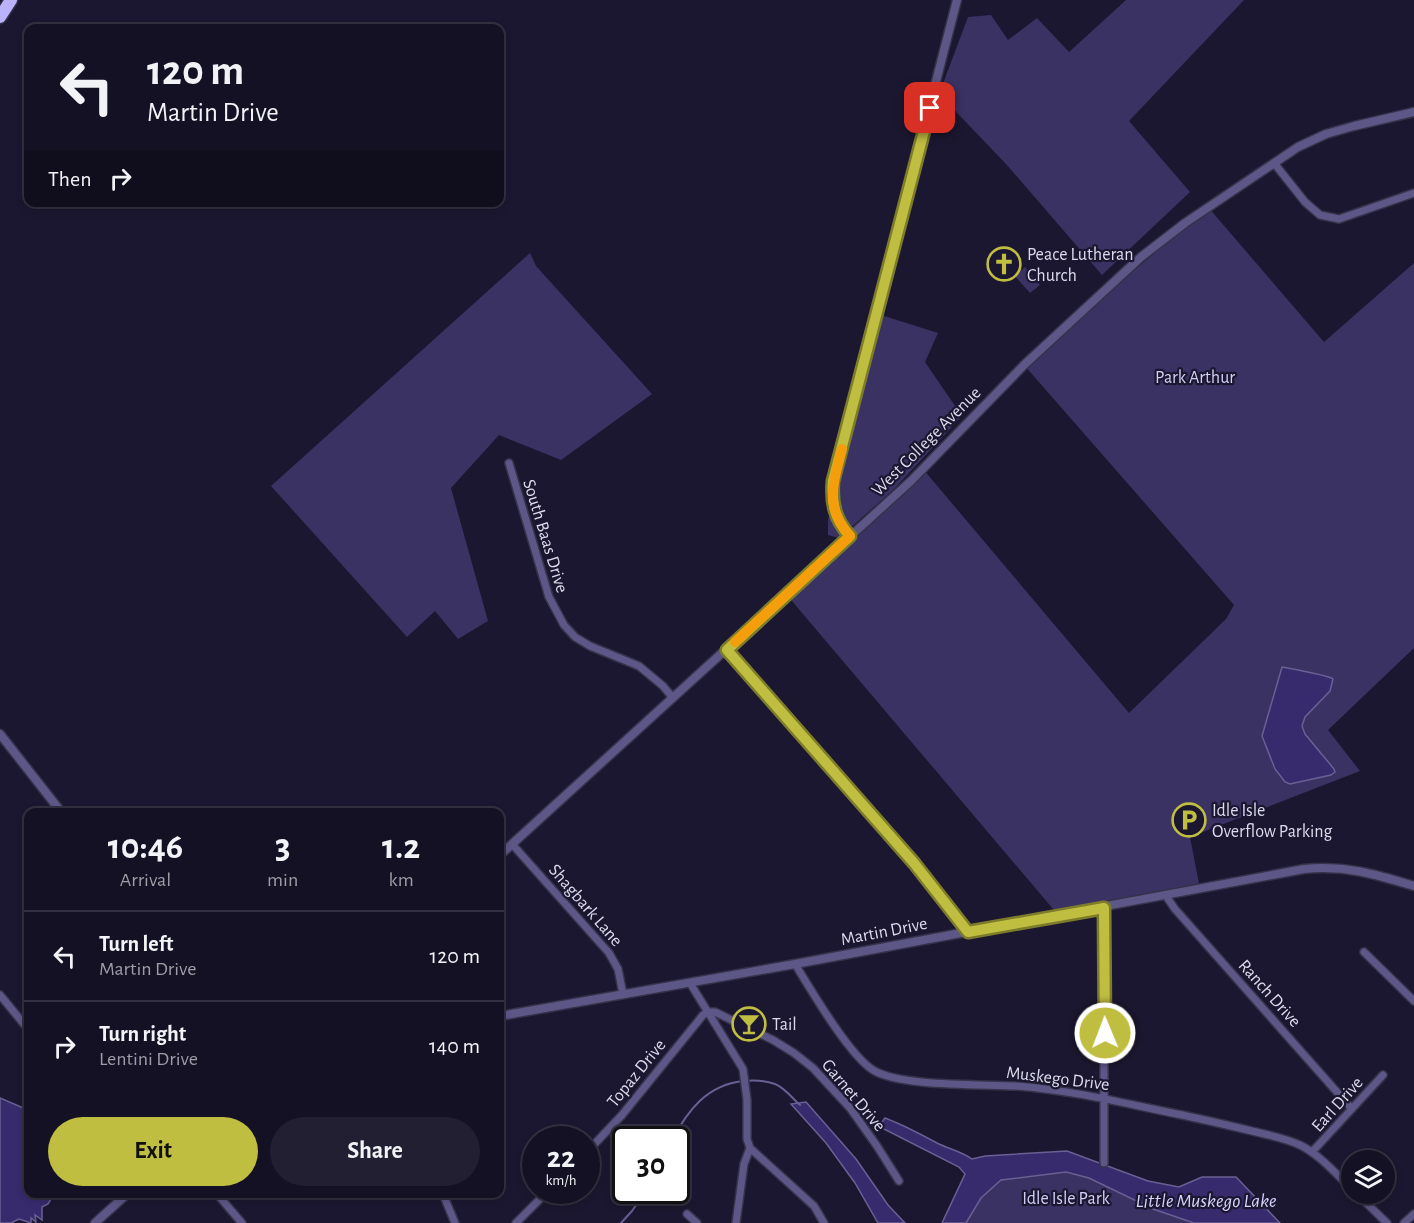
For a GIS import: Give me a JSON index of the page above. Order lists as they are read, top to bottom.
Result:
{
  "streets": {
    "street": [
      "West College Avenue",
      "South Baas Drive",
      "Shagbark Lane",
      "Martin Drive",
      "Ranch Drive",
      "Topaz Drive",
      "Muskego Drive",
      "Garnet Drive",
      "Earl Drive"
    ]
  },
  "crossings": [
    ["West College Avenue", "South Baas Drive"],
    ["West College Avenue", "Shagbark Lane"],
    ["Shagbark Lane", "Martin Drive"],
    ["Martin Drive", "Ranch Drive"],
    ["Martin Drive", "Muskego Drive"],
    ["Ranch Drive", "Earl Drive"],
    ["Topaz Drive", "Garnet Drive"],
    ["Muskego Drive", "Earl Drive"]
  ],
  "water": ["Little Muskego Lake"],
  "parks": ["Park Arthur", "Idle Isle Park"],
  "places": {
    "church": ["Peace Lutheran Church"],
    "parking": ["Idle Isle Overflow Parking"],
    "bar": ["Tail"]
  },
  "page": {
    "turn": ["120 m", "Martin Drive"],
    "then": "Then",
    "eta": [
      "10:46",
      "Arrival",
      "3",
      "min",
      "1.2",
      "km"
    ],
    "list": [
      {
        "name": "Turn left",
        "note": "Martin Drive",
        "value": "120 m"
      },
      {
        "name": "Turn right",
        "note": "Lentini Drive",
        "value": "140 m"
      }
    ],
    "buttons": ["Exit", "Share"],
    "speed": "22 km/h",
    "limit": "30"
  }
}
